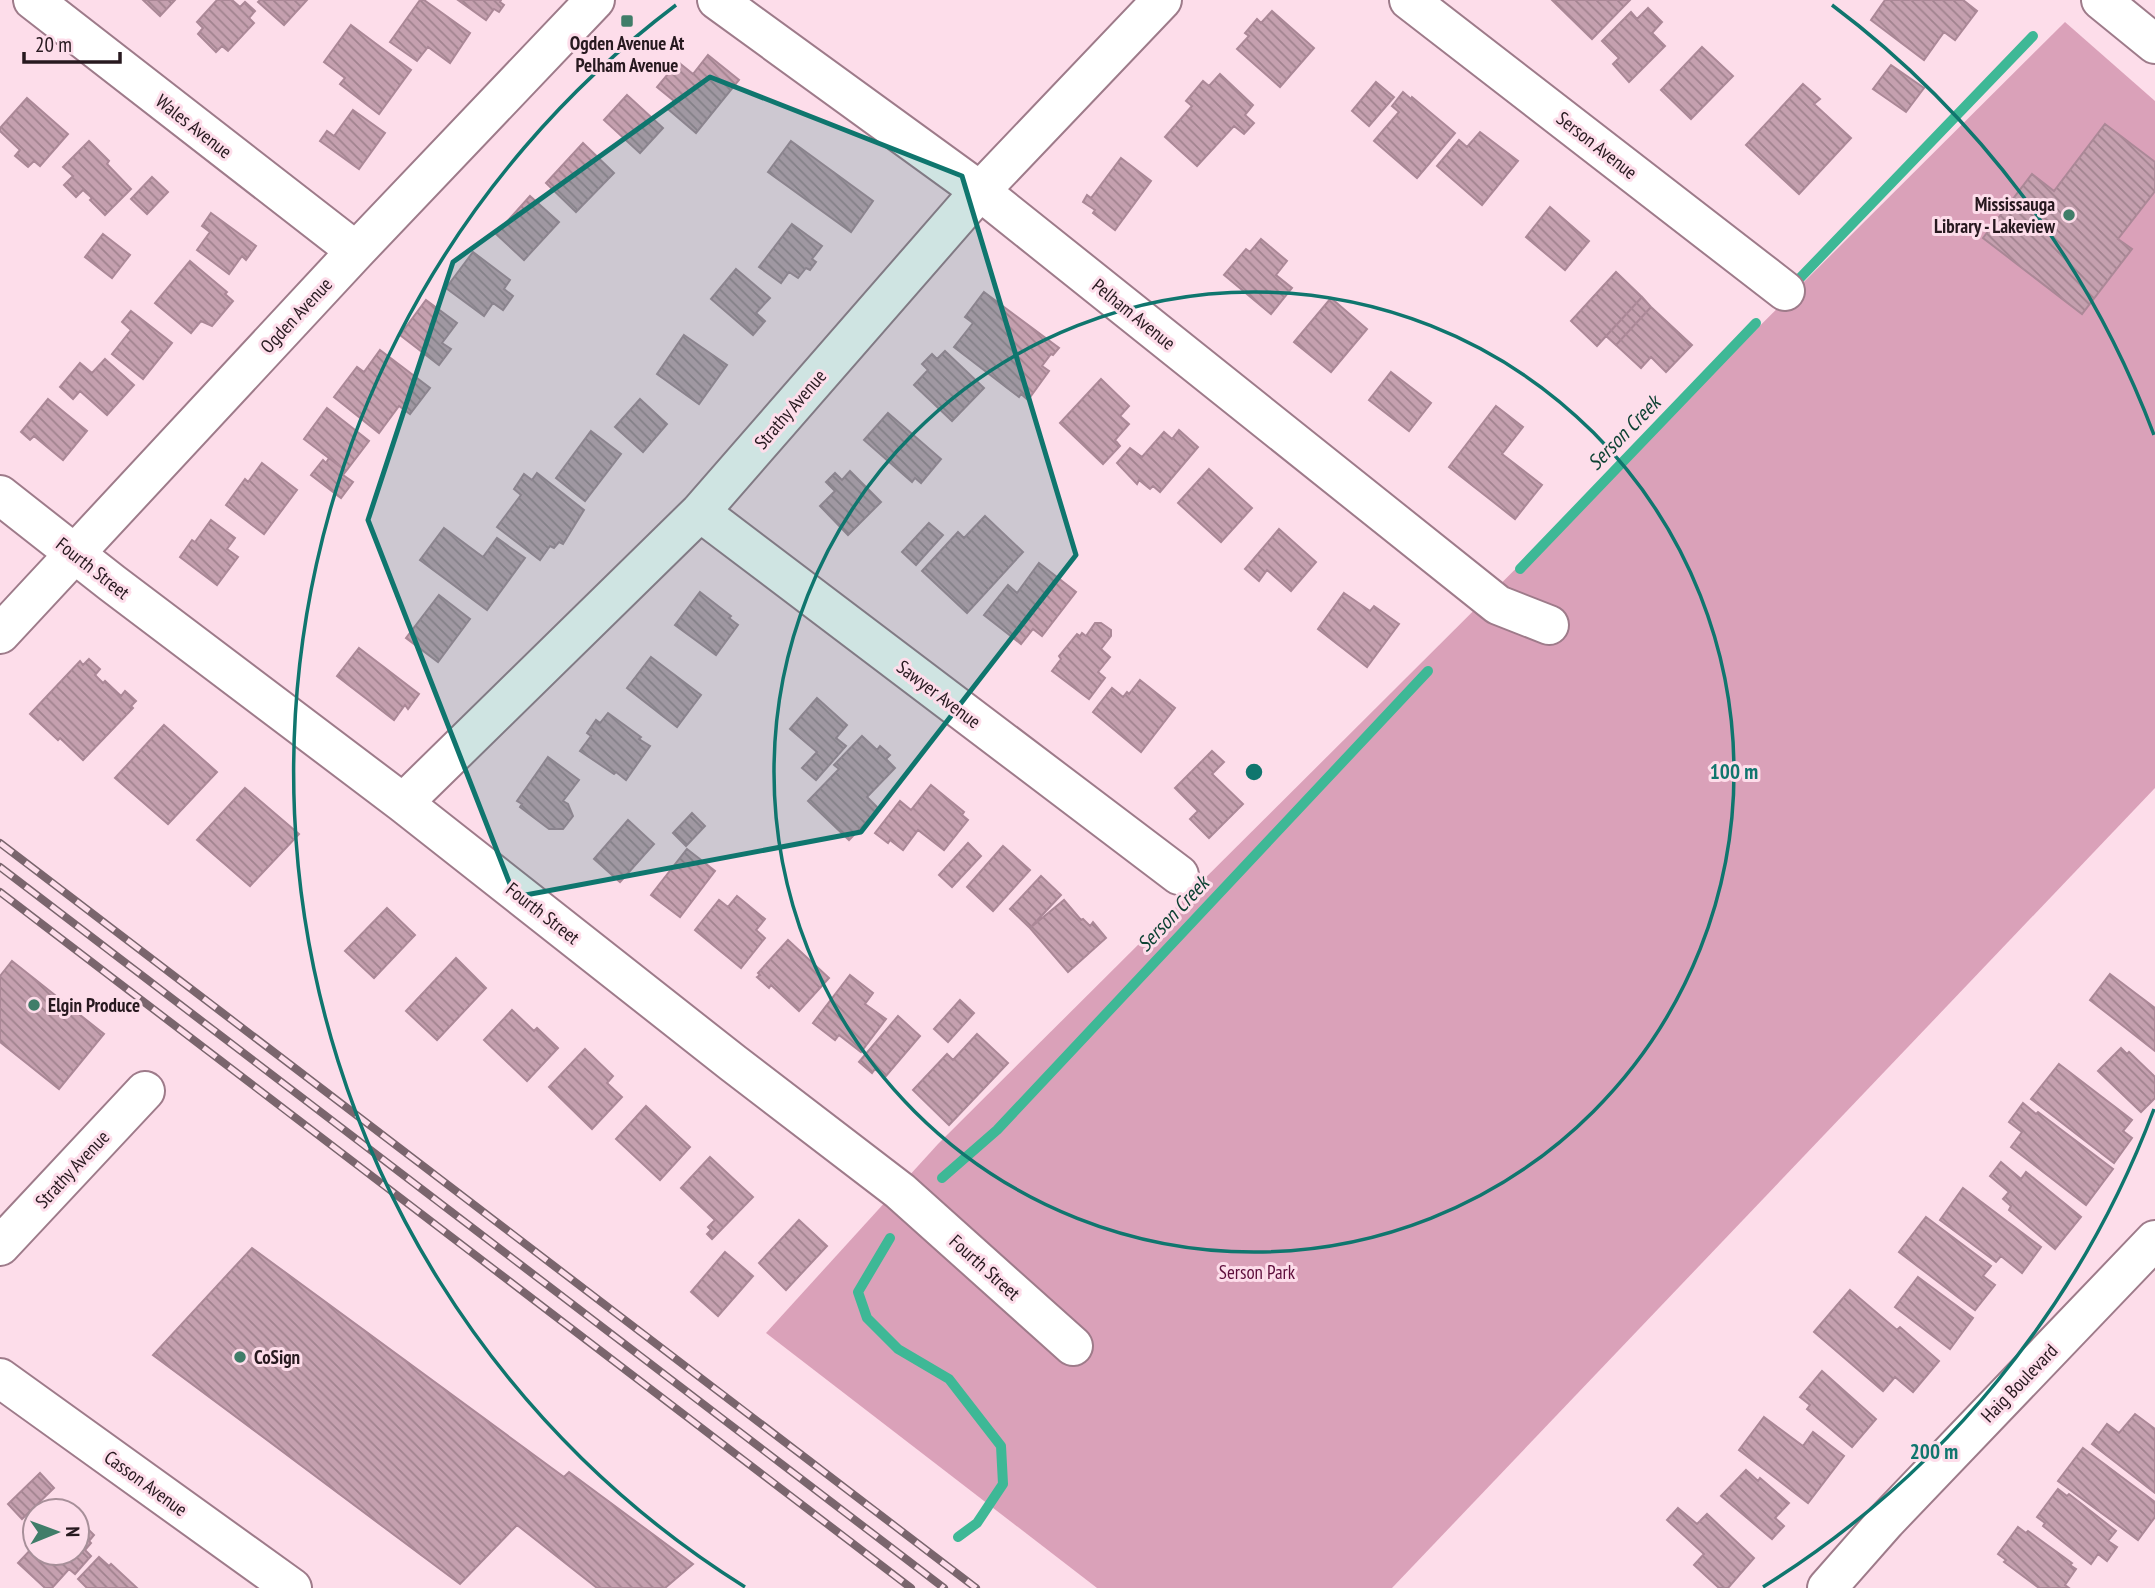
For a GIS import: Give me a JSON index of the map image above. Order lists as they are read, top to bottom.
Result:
{
  "streets": {
    "street": [
      "Wales Avenue",
      "Serson Avenue",
      "Pelham Avenue",
      "Ogden Avenue",
      "Strathy Avenue",
      "Fourth Street",
      "Sawyer Avenue",
      "Haig Boulevard",
      "Casson Avenue"
    ]
  },
  "crossings": [
    ["Wales Avenue", "Ogden Avenue"],
    ["Pelham Avenue", "Strathy Avenue"],
    ["Ogden Avenue", "Fourth Street"],
    ["Strathy Avenue", "Fourth Street"],
    ["Strathy Avenue", "Sawyer Avenue"]
  ],
  "water": ["Serson Creek"],
  "parks": ["Serson Park"],
  "places": {
    "transit": ["Ogden Avenue At Pelham Avenue"],
    "other": ["Mississauga Library - Lakeview", "Elgin Produce", "CoSign"]
  },
  "scale_bar": "20 m",
  "north": "right",
  "rings": ["100 m", "200 m"]
}
